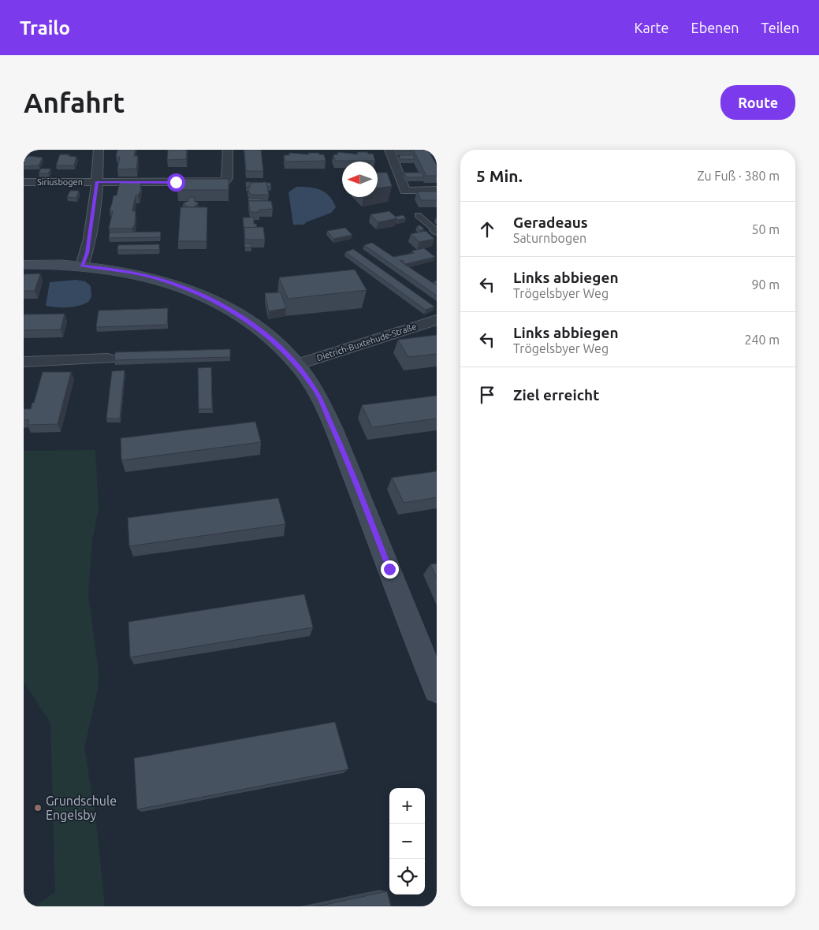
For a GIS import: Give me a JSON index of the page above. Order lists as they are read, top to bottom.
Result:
{
  "streets": {
    "street": ["Siriusbogen", "Dietrich-Buxtehude-Straße"]
  },
  "places": ["Grundschule Engelsby"],
  "north": "left",
  "page": {
    "header": "Trailo",
    "nav": ["Karte", "Ebenen", "Teilen"],
    "buttons": "Route",
    "title": "Anfahrt",
    "heading": ["5 Min.", "Zu Fuß · 380 m"],
    "list": [
      ["Geradeaus", "Saturnbogen", "50 m"],
      ["Links abbiegen", "Trögelsbyer Weg", "90 m"],
      ["Links abbiegen", "Trögelsbyer Weg", "240 m"],
      "Ziel erreicht"
    ],
    "map_buttons": ["+", "−"]
  }
}
